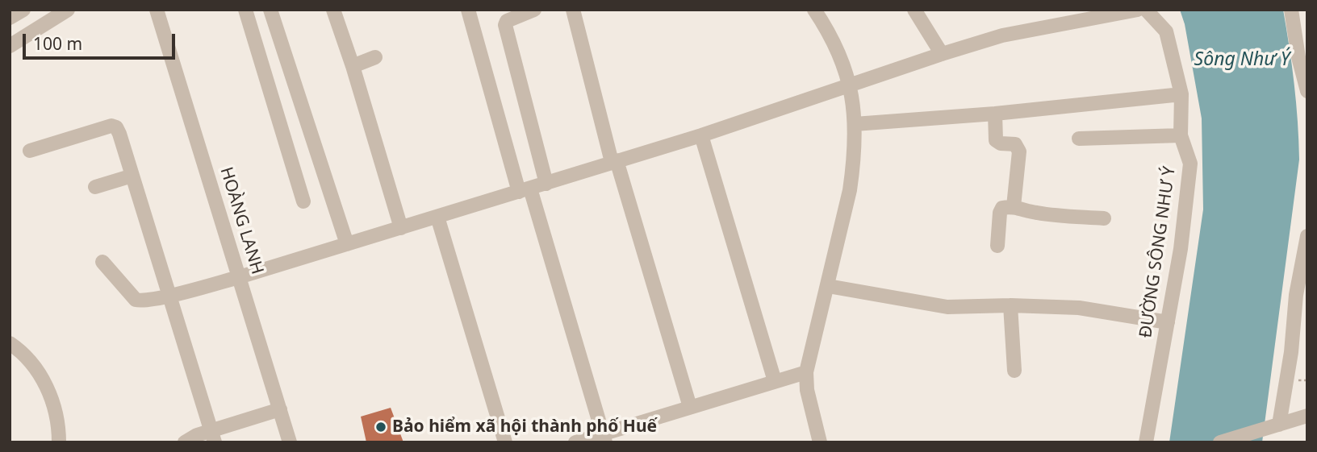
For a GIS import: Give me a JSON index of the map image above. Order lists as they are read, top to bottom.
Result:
{
  "streets": {
    "street": ["HOÀNG LANH", "ĐƯỜNG SÔNG NHƯ Ý"]
  },
  "water": ["Sông Như Ý"],
  "places": ["Bảo hiểm xã hội thành phố Huế"],
  "scale_bar": "100 m"
}
